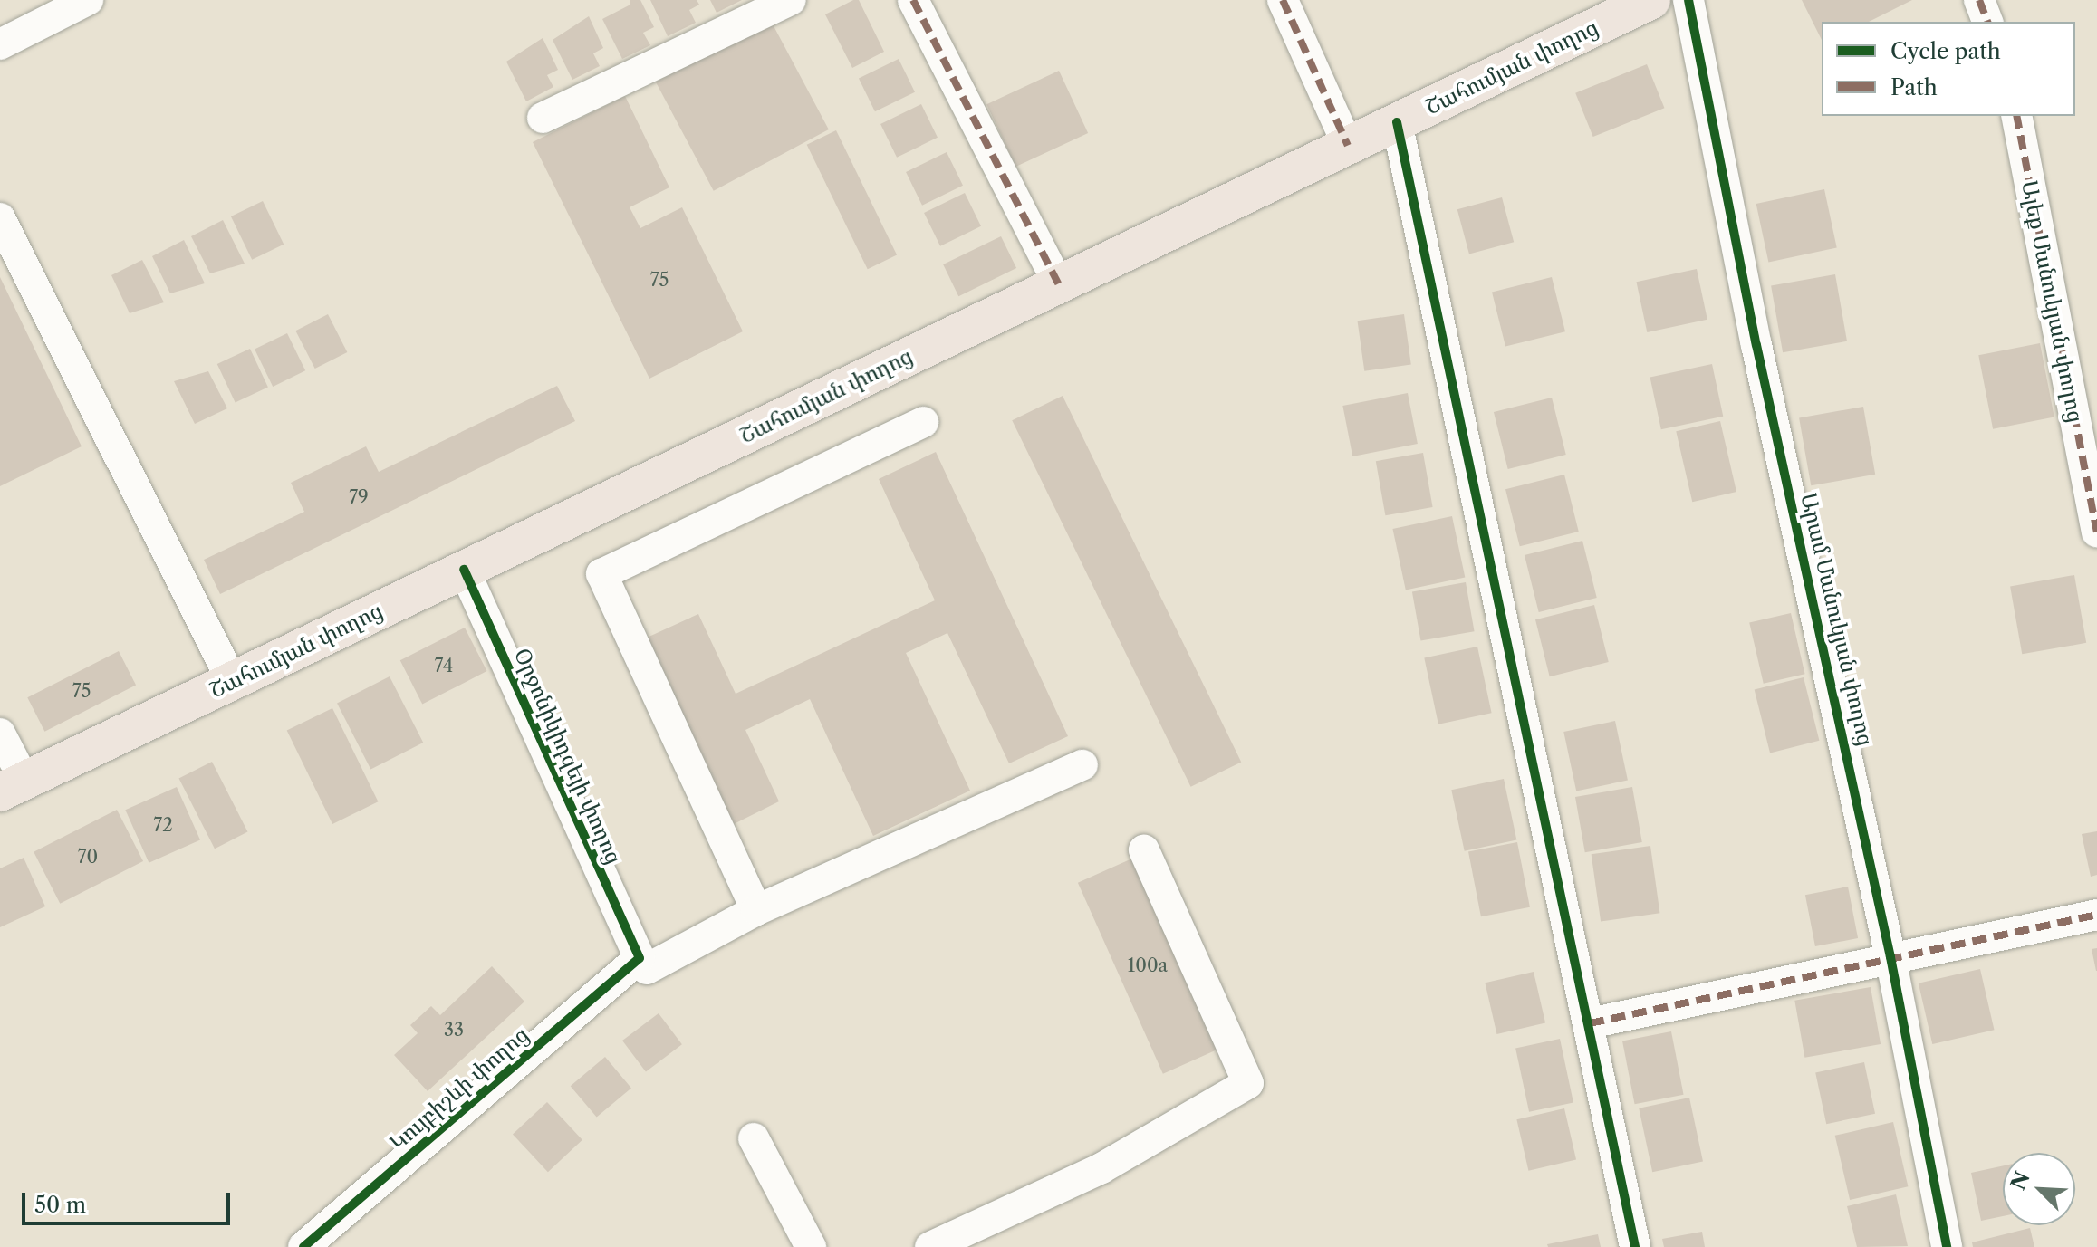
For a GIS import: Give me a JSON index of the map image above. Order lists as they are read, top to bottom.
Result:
{
  "streets": {
    "main road": ["Շահումյան փողոց"],
    "street": [
      "Ալեք Մանուկյան փողոց",
      "Արամ Մանուկյան փողոց",
      "Օրջոնիկիդզեյի փողոց",
      "Կույբիշևի փողոց"
    ]
  },
  "crossings": [
    ["Շահումյան փողոց", "Օրջոնիկիդզեյի փողոց"],
    ["Օրջոնիկիդզեյի փողոց", "Կույբիշևի փողոց"]
  ],
  "house_numbers": [
    "75",
    "79",
    "74",
    "75",
    "72",
    "70",
    "100a",
    "33"
  ],
  "legend": ["Cycle path", "Path"],
  "scale_bar": "50 m",
  "north": "top left"
}
